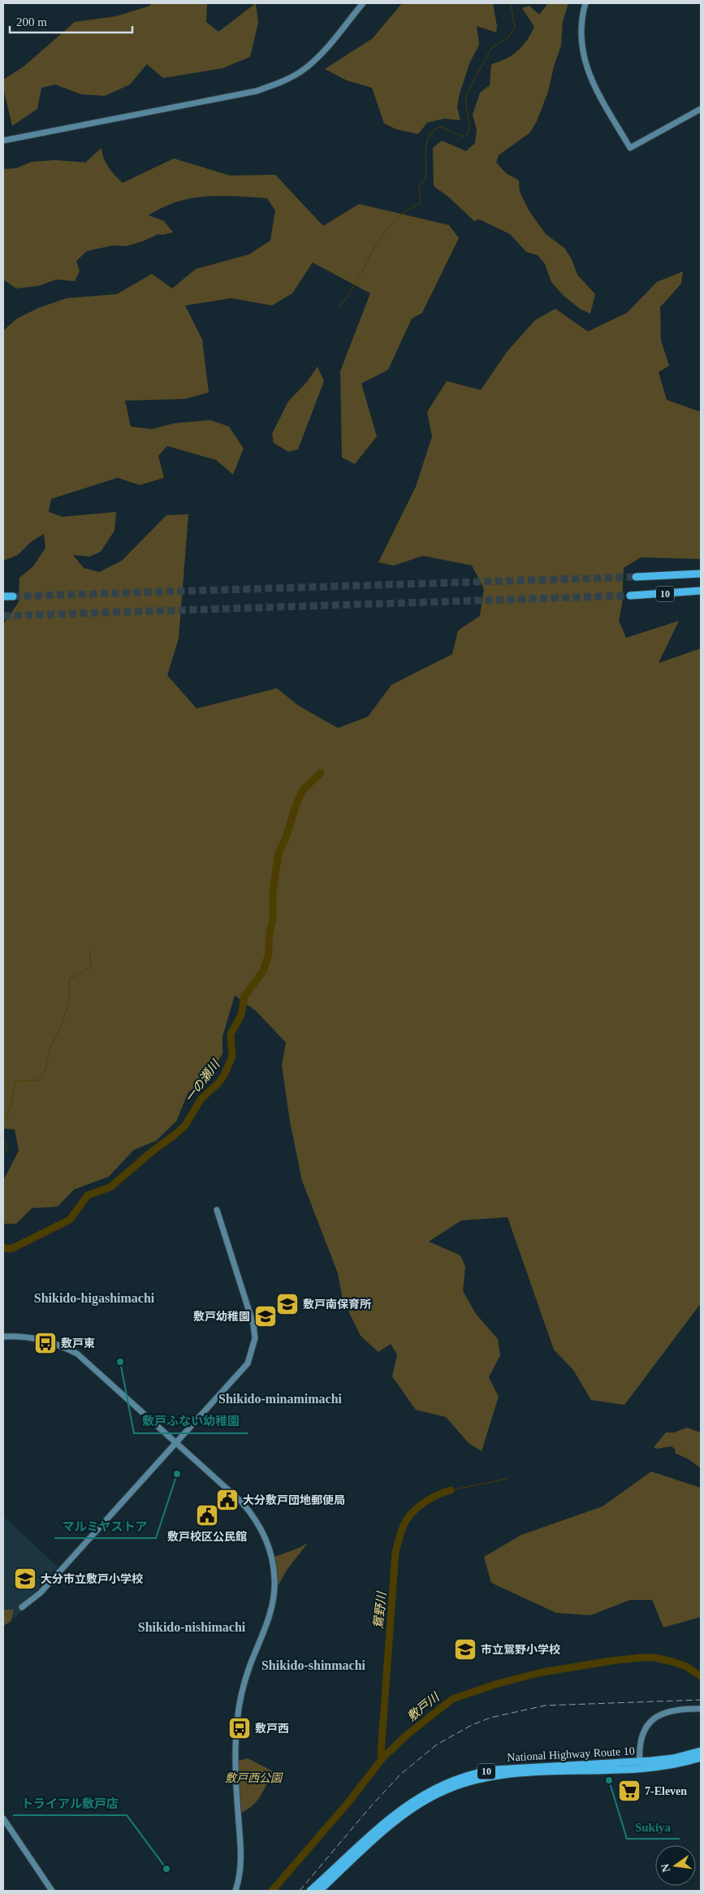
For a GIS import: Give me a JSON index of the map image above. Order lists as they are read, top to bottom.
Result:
{
  "streets": {
    "highway": ["10", "National Highway Route 10"]
  },
  "districts": [
    "Shikido-higashimachi",
    "Shikido-minamimachi",
    "Shikido-nishimachi",
    "Shikido-shinmachi"
  ],
  "water": ["一の瀬川", "鴛野川", "敷戸川"],
  "parks": ["敷戸西公園"],
  "places": {
    "school or university": [
      "敷戸南保育所",
      "敷戸幼稚園",
      "大分市立敷戸小学校",
      "市立鴛野小学校"
    ],
    "bus stop": ["敷戸東", "敷戸西"],
    "other": [
      "敷戸ふない幼稚園",
      "マルミヤストア",
      "Sukiya",
      "トライアル敷戸店"
    ],
    "public building": ["大分敷戸団地郵便局", "敷戸校区公民館"],
    "supermarket": ["7-Eleven"]
  },
  "scale_bar": "200 m",
  "north": "left"
}
